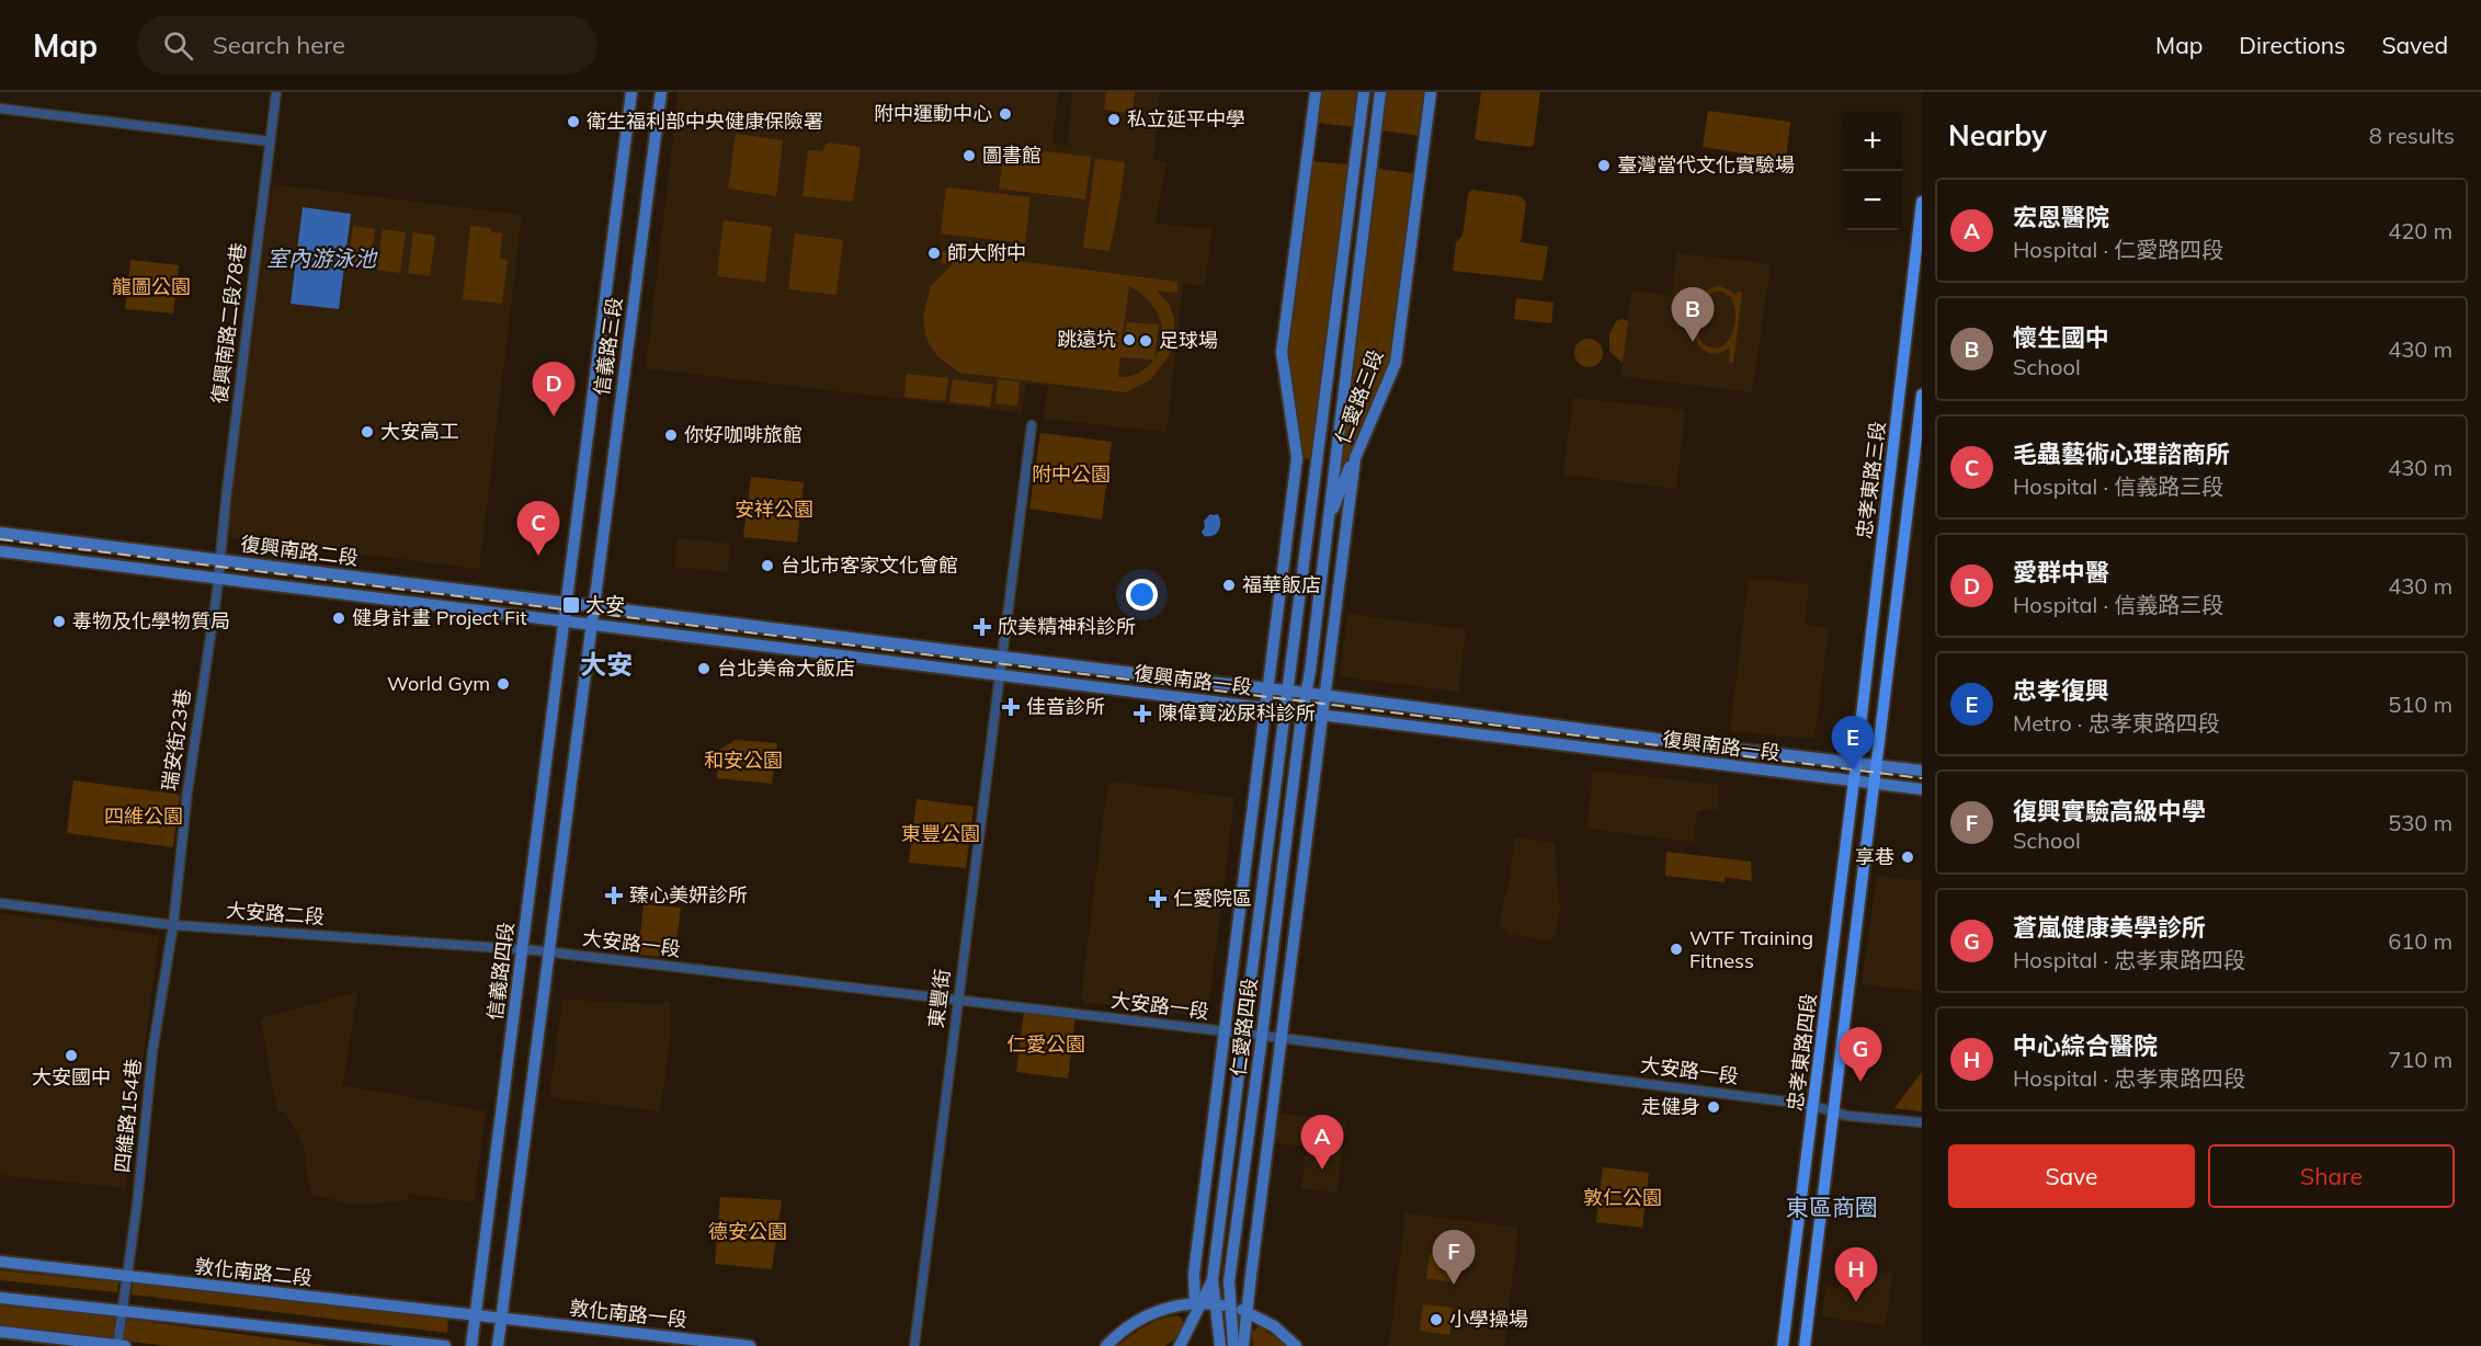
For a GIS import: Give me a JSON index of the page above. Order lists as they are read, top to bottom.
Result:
{
  "streets": {
    "main road": [
      "信義路三段",
      "仁愛路三段",
      "忠孝東路三段",
      "復興南路二段",
      "復興南路一段",
      "信義路四段",
      "仁愛路四段",
      "忠孝東路四段",
      "敦化南路二段",
      "敦化南路一段"
    ],
    "street": [
      "復興南路二段78巷",
      "瑞安街23巷",
      "大安路二段",
      "大安路一段",
      "東豐街",
      "四維路154巷"
    ]
  },
  "crossings": [
    ["復興南路二段78巷", "復興南路二段"],
    ["復興南路二段78巷", "瑞安街23巷"],
    ["信義路三段", "復興南路二段"],
    ["信義路三段", "復興南路一段"],
    ["信義路三段", "信義路四段"],
    ["仁愛路三段", "復興南路一段"],
    ["仁愛路三段", "仁愛路四段"],
    ["忠孝東路三段", "復興南路一段"],
    ["忠孝東路三段", "忠孝東路四段"],
    ["復興南路二段", "復興南路一段"],
    ["復興南路二段", "瑞安街23巷"],
    ["復興南路二段", "信義路四段"],
    ["復興南路一段", "信義路四段"],
    ["復興南路一段", "東豐街"],
    ["復興南路一段", "仁愛路四段"],
    ["復興南路一段", "忠孝東路四段"],
    ["瑞安街23巷", "大安路二段"],
    ["瑞安街23巷", "四維路154巷"],
    ["大安路二段", "大安路一段"],
    ["大安路二段", "信義路四段"],
    ["大安路二段", "四維路154巷"],
    ["大安路一段", "東豐街"],
    ["大安路一段", "仁愛路四段"],
    ["大安路一段", "忠孝東路四段"],
    ["信義路四段", "敦化南路二段"],
    ["四維路154巷", "敦化南路二段"],
    ["敦化南路二段", "敦化南路一段"]
  ],
  "districts": ["大安", "東區商圈"],
  "water": ["室內游泳池"],
  "parks": [
    "龍圖公園",
    "附中公園",
    "安祥公園",
    "和安公園",
    "四維公園",
    "東豐公園",
    "仁愛公園",
    "敦仁公園",
    "德安公園"
  ],
  "places": {
    "other": [
      "附中運動中心",
      "私立延平中學",
      "衛生福利部中央健康保險署",
      "圖書館",
      "臺灣當代文化實驗場",
      "師大附中",
      "跳遠坑",
      "足球場",
      "大安高工",
      "你好咖啡旅館",
      "台北市客家文化會館",
      "福華飯店",
      "健身計畫 Project Fit",
      "毒物及化學物質局",
      "台北美侖大飯店",
      "World Gym",
      "享巷",
      "WTF Training Fitness",
      "大安國中",
      "走健身",
      "小學操場"
    ],
    "transit": ["大安"],
    "health": [
      "欣美精神科診所",
      "佳音診所",
      "陳偉寶泌尿科診所",
      "臻心美妍診所",
      "仁愛院區"
    ]
  },
  "page": {
    "header": "Map",
    "search": "Search here",
    "nav": ["Map", "Directions", "Saved"],
    "heading": ["Nearby", "8 results"],
    "map_buttons": ["+", "−"],
    "list": [
      {
        "mark": "A",
        "name": "宏恩醫院",
        "note": "Hospital · 仁愛路四段",
        "value": "420 m"
      },
      {
        "mark": "B",
        "name": "懷生國中",
        "note": "School",
        "value": "430 m"
      },
      {
        "mark": "C",
        "name": "毛蟲藝術心理諮商所",
        "note": "Hospital · 信義路三段",
        "value": "430 m"
      },
      {
        "mark": "D",
        "name": "愛群中醫",
        "note": "Hospital · 信義路三段",
        "value": "430 m"
      },
      {
        "mark": "E",
        "name": "忠孝復興",
        "note": "Metro · 忠孝東路四段",
        "value": "510 m"
      },
      {
        "mark": "F",
        "name": "復興實驗高級中學",
        "note": "School",
        "value": "530 m"
      },
      {
        "mark": "G",
        "name": "蒼嵐健康美學診所",
        "note": "Hospital · 忠孝東路四段",
        "value": "610 m"
      },
      {
        "mark": "H",
        "name": "中心綜合醫院",
        "note": "Hospital · 忠孝東路四段",
        "value": "710 m"
      }
    ],
    "pins": [
      "B",
      "D",
      "C",
      "E",
      "G",
      "A",
      "F",
      "H"
    ],
    "buttons": ["Save", "Share"]
  }
}
